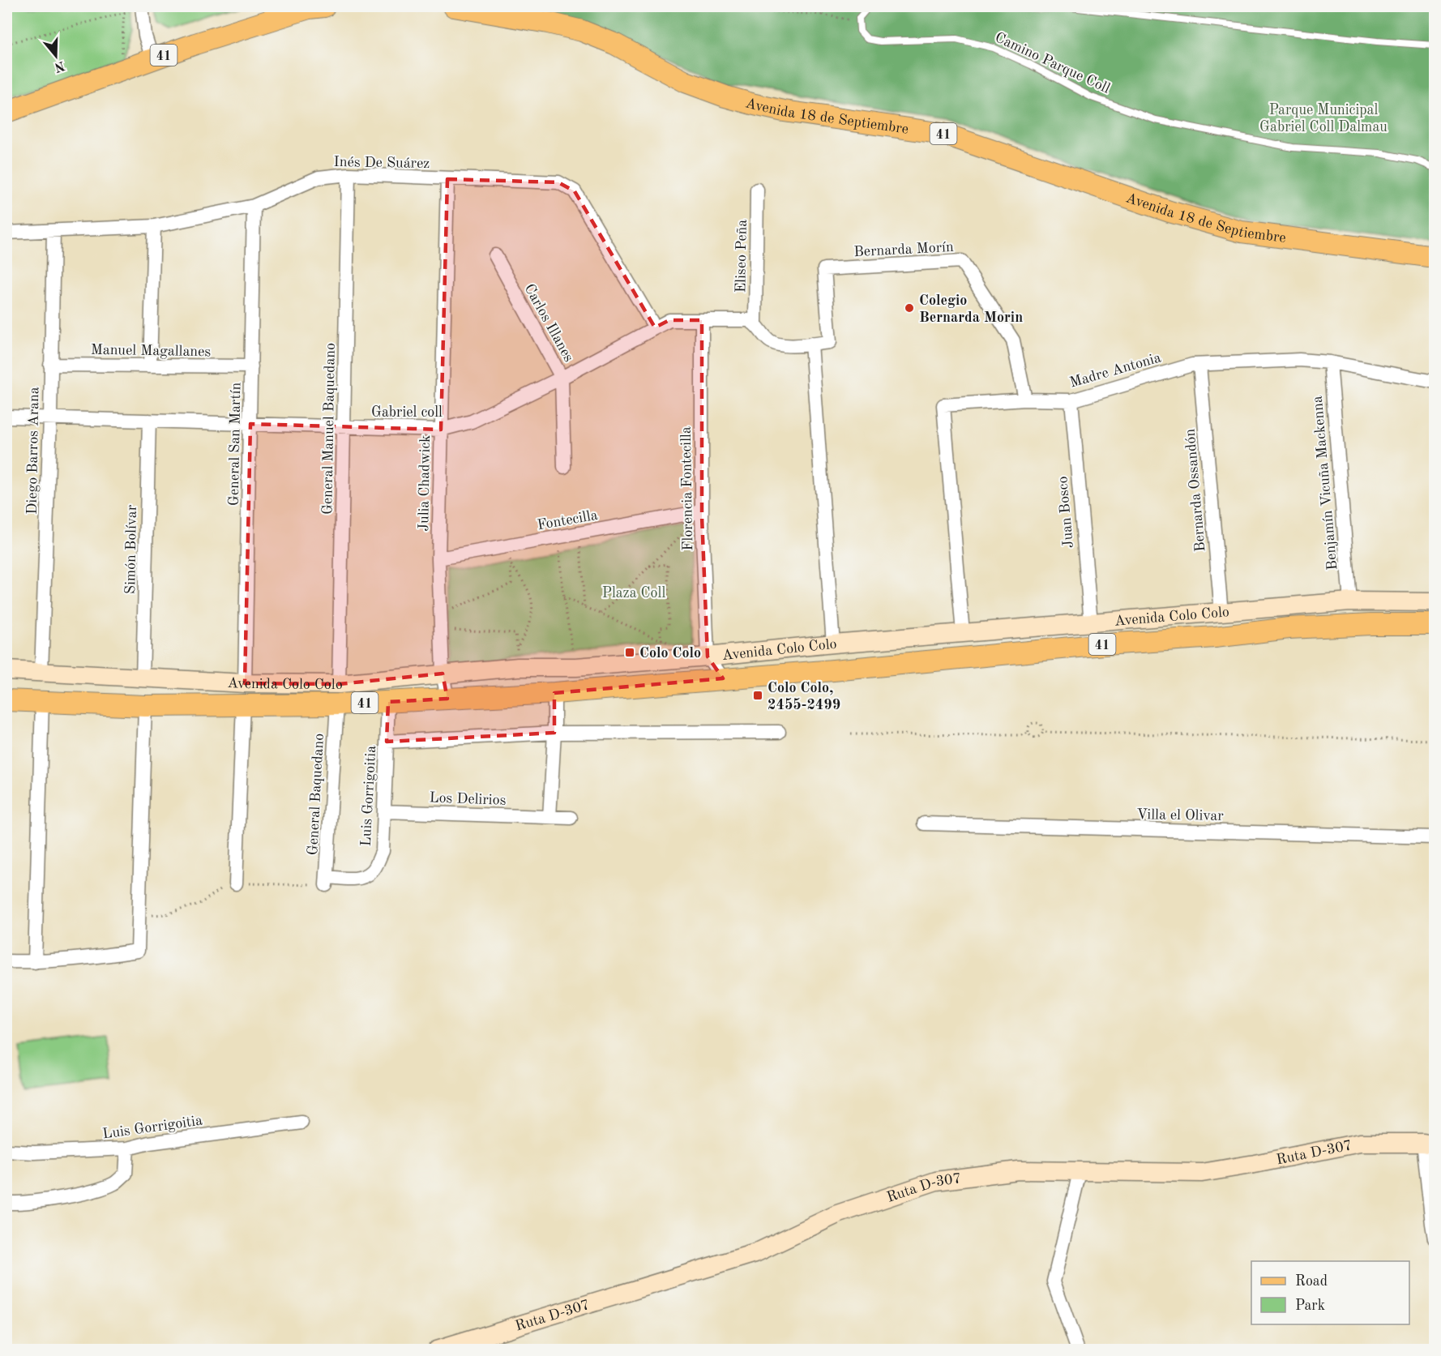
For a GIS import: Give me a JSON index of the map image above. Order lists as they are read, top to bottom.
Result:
{
  "streets": {
    "main road": ["41", "Avenida 18 de Septiembre", "Avenida Colo Colo"],
    "street": [
      "Inés De Suárez",
      "Bernarda Morín",
      "Eliseo Peña",
      "Carlos Illanes",
      "Manuel Magallanes",
      "Madre Antonia",
      "Gabriel coll",
      "General Manuel Baquedano",
      "General San Martín",
      "Diego Barros Arana",
      "Julia Chadwick",
      "Benjamín Vicuña Mackenna",
      "Florencia Fontecilla",
      "Bernarda Ossandón",
      "Juan Bosco",
      "Fontecilla",
      "Simón Bolívar",
      "General Baquedano",
      "Luis Gorrigoitia",
      "Los Delirios",
      "Villa el Olivar",
      "Ruta D-307"
    ],
    "lane": ["Camino Parque Coll"]
  },
  "crossings": [
    ["Inés De Suárez", "Gabriel coll"],
    ["Inés De Suárez", "General Manuel Baquedano"],
    ["Inés De Suárez", "General San Martín"],
    ["Inés De Suárez", "Diego Barros Arana"],
    ["Inés De Suárez", "Julia Chadwick"],
    ["Bernarda Morín", "Madre Antonia"],
    ["Eliseo Peña", "Gabriel coll"],
    ["Carlos Illanes", "Gabriel coll"],
    ["Manuel Magallanes", "General San Martín"],
    ["Manuel Magallanes", "Diego Barros Arana"],
    ["Madre Antonia", "Benjamín Vicuña Mackenna"],
    ["Madre Antonia", "Bernarda Ossandón"],
    ["Madre Antonia", "Juan Bosco"],
    ["Madre Antonia", "Avenida Colo Colo"],
    ["Gabriel coll", "General Manuel Baquedano"],
    ["Gabriel coll", "General San Martín"],
    ["Gabriel coll", "Diego Barros Arana"],
    ["Gabriel coll", "Julia Chadwick"],
    ["Gabriel coll", "Florencia Fontecilla"],
    ["Gabriel coll", "Simón Bolívar"],
    ["General Manuel Baquedano", "Avenida Colo Colo"],
    ["General Manuel Baquedano", "General Baquedano"],
    ["General San Martín", "Avenida Colo Colo"],
    ["Diego Barros Arana", "Avenida Colo Colo"],
    ["Julia Chadwick", "Fontecilla"],
    ["Julia Chadwick", "Avenida Colo Colo"],
    ["Benjamín Vicuña Mackenna", "Avenida Colo Colo"],
    ["Florencia Fontecilla", "Fontecilla"],
    ["Florencia Fontecilla", "Avenida Colo Colo"],
    ["Bernarda Ossandón", "Avenida Colo Colo"],
    ["Juan Bosco", "Avenida Colo Colo"],
    ["Simón Bolívar", "Avenida Colo Colo"],
    ["Avenida Colo Colo", "General Baquedano"],
    ["Avenida Colo Colo", "Luis Gorrigoitia"],
    ["General Baquedano", "Luis Gorrigoitia"],
    ["Luis Gorrigoitia", "Los Delirios"]
  ],
  "parks": ["Parque Municipal Gabriel Coll Dalmau", "Plaza Coll"],
  "places": {
    "other": ["Colegio Bernarda Morin"],
    "transit": ["Colo Colo", "Colo Colo, 2455-2499"]
  },
  "legend": ["Road", "Park"],
  "north": "bottom"
}
